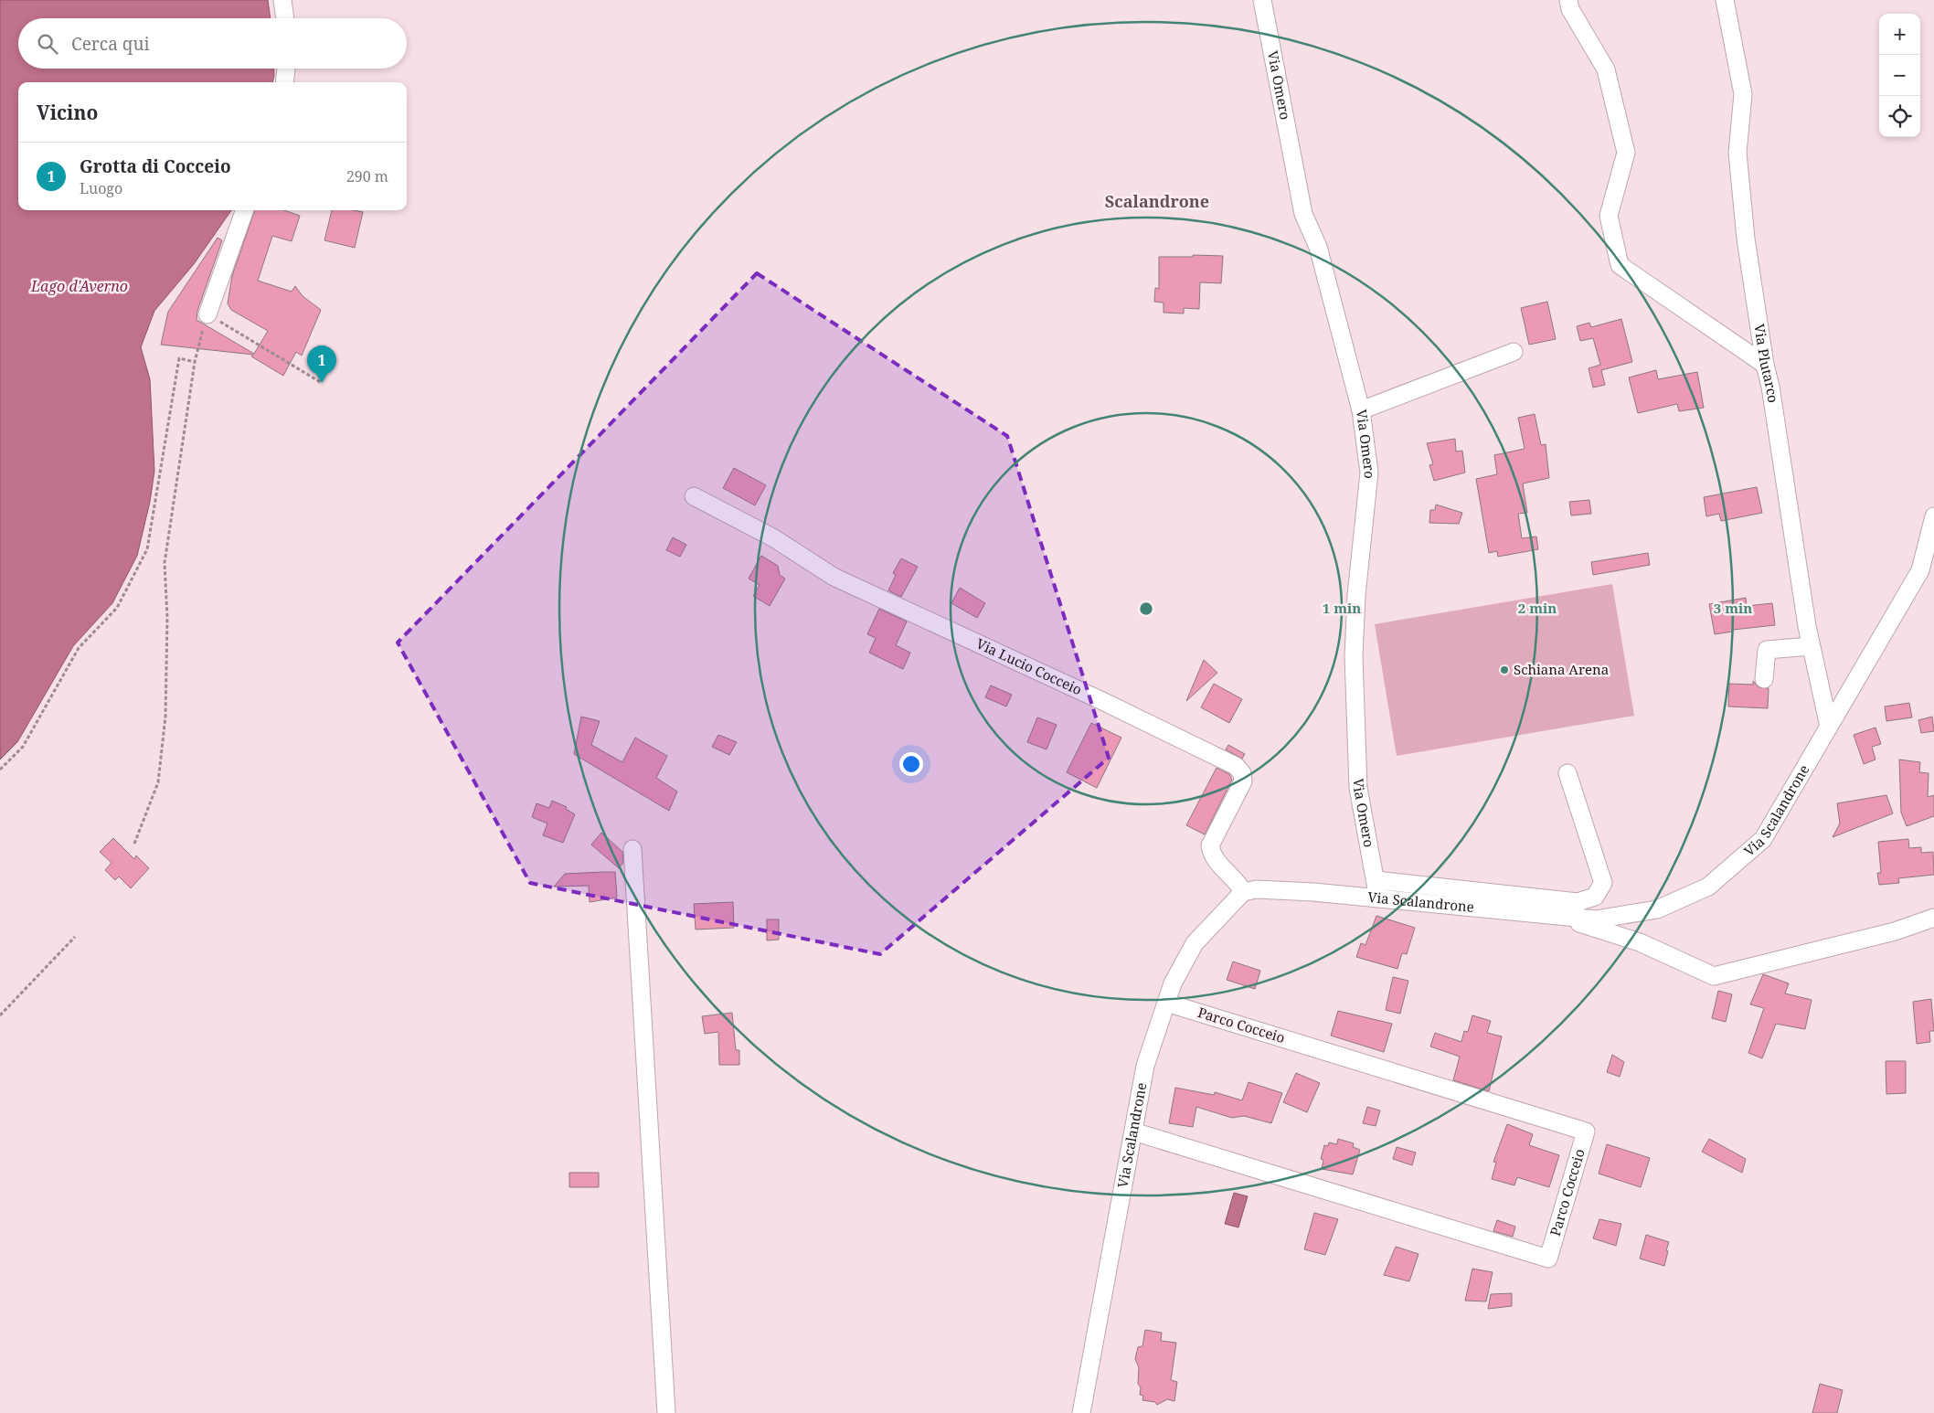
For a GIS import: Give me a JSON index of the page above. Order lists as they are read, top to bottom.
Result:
{
  "streets": {
    "street": [
      "Via Omero",
      "Via Plutarco",
      "Via Lucio Cocceio",
      "Via Scalandrone",
      "Parco Cocceio"
    ]
  },
  "crossings": [
    ["Via Omero", "Via Scalandrone"],
    ["Via Plutarco", "Via Scalandrone"],
    ["Via Lucio Cocceio", "Via Scalandrone"],
    ["Via Scalandrone", "Parco Cocceio"]
  ],
  "districts": ["Scalandrone"],
  "water": ["Lago d'Averno"],
  "places": ["Schiana Arena"],
  "page": {
    "map_buttons": ["+", "−"],
    "search": "Cerca qui",
    "heading": "Vicino",
    "list": [
      {
        "mark": "1",
        "name": "Grotta di Cocceio",
        "note": "Luogo",
        "value": "290 m"
      }
    ],
    "pins": "1"
  },
  "rings": ["1 min", "2 min", "3 min"]
}
